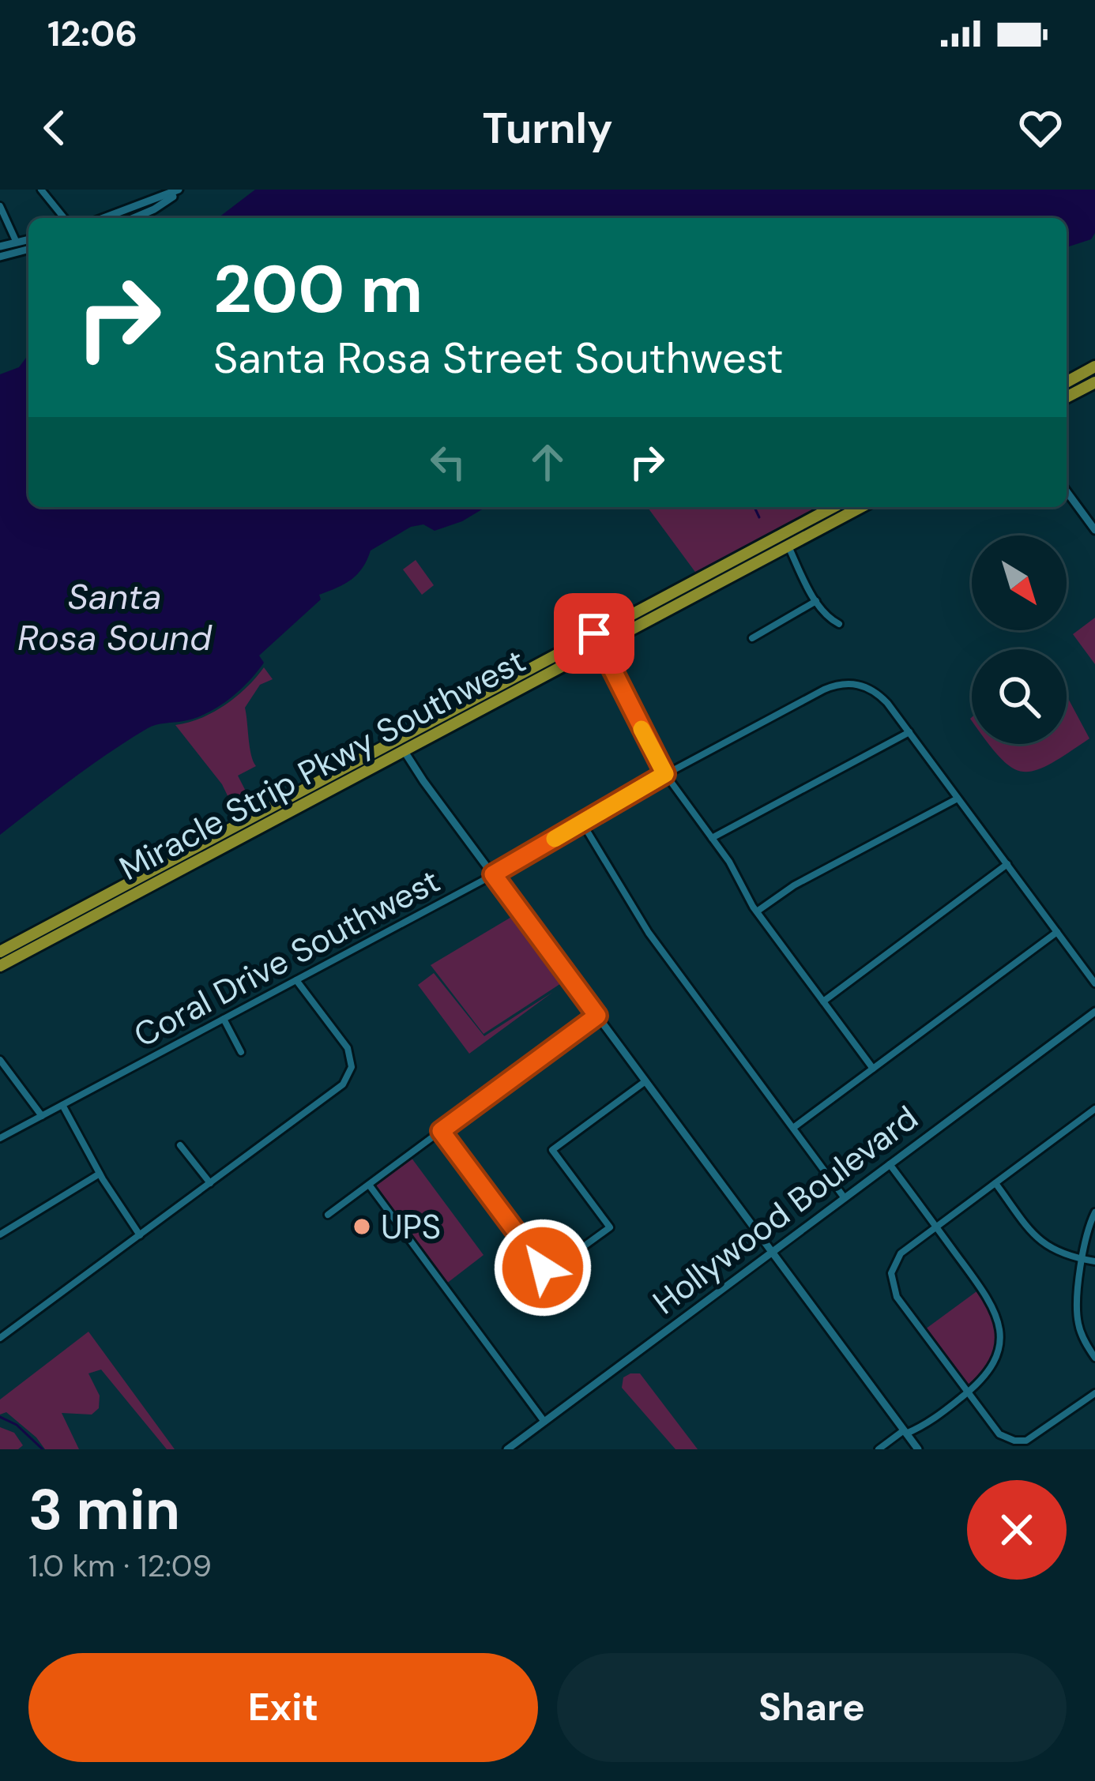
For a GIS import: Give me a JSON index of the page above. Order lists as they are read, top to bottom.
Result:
{
  "streets": {
    "highway": ["Miracle Strip Pkwy Southwest"],
    "street": ["Coral Drive Southwest", "Hollywood Boulevard"]
  },
  "water": ["Santa Rosa Sound"],
  "places": ["UPS"],
  "north": "bottom right",
  "page": {
    "status": "12:06",
    "header": "Turnly",
    "turn": ["200 m", "Santa Rosa Street Southwest"],
    "heading": ["3 min", "1.0 km · 12:09"],
    "buttons": ["Exit", "Share"]
  }
}
